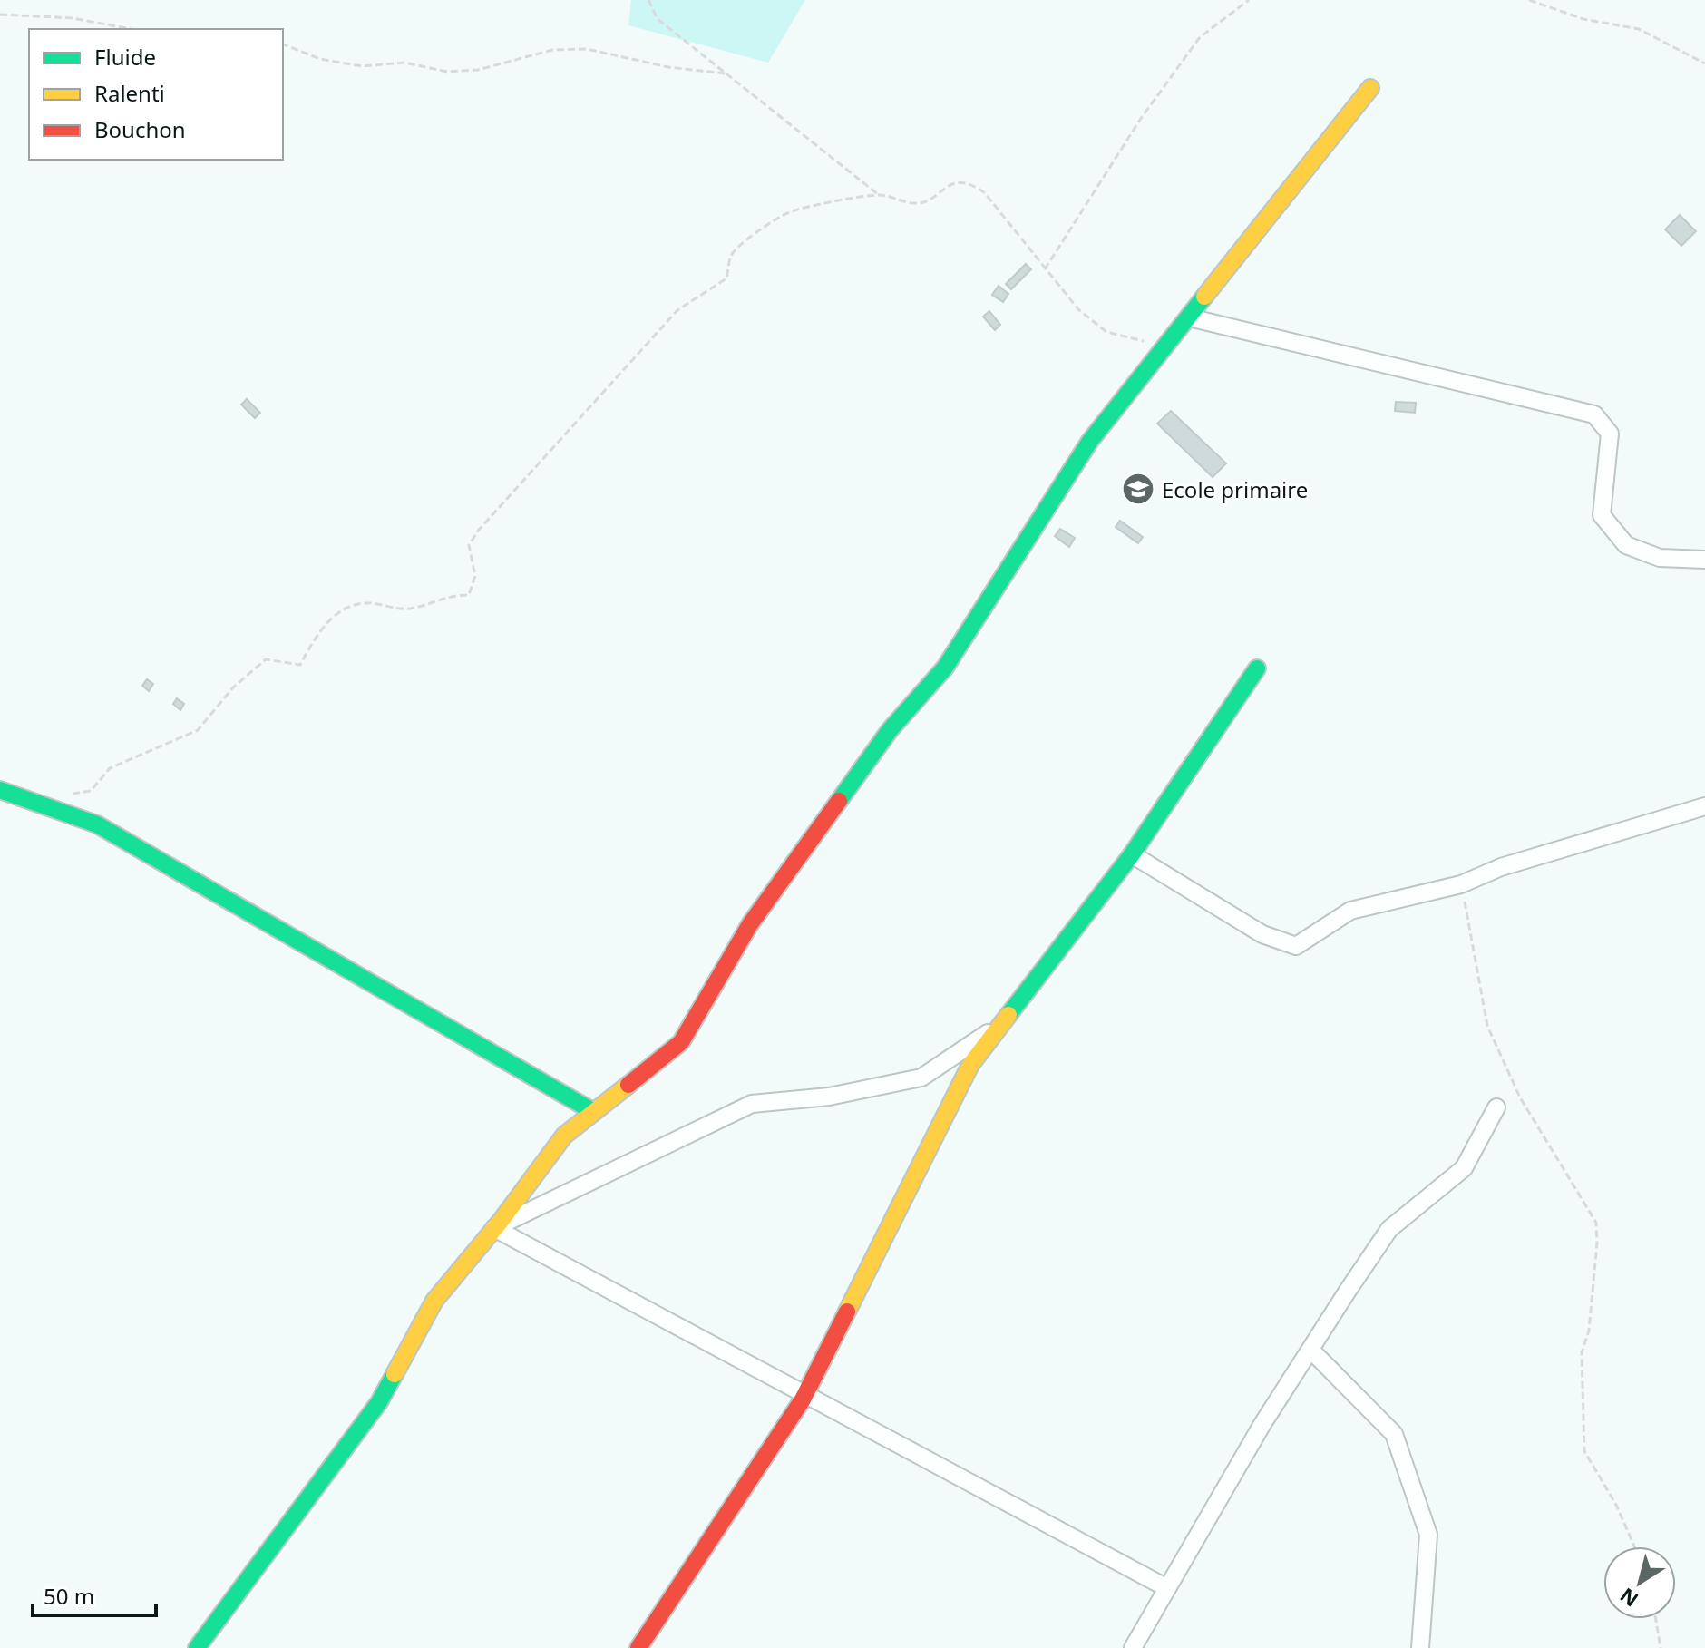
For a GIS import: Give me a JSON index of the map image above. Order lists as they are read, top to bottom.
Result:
{
  "places": {
    "school or university": ["Ecole primaire"]
  },
  "legend": ["Fluide", "Ralenti", "Bouchon"],
  "scale_bar": "50 m",
  "north": "bottom left"
}
